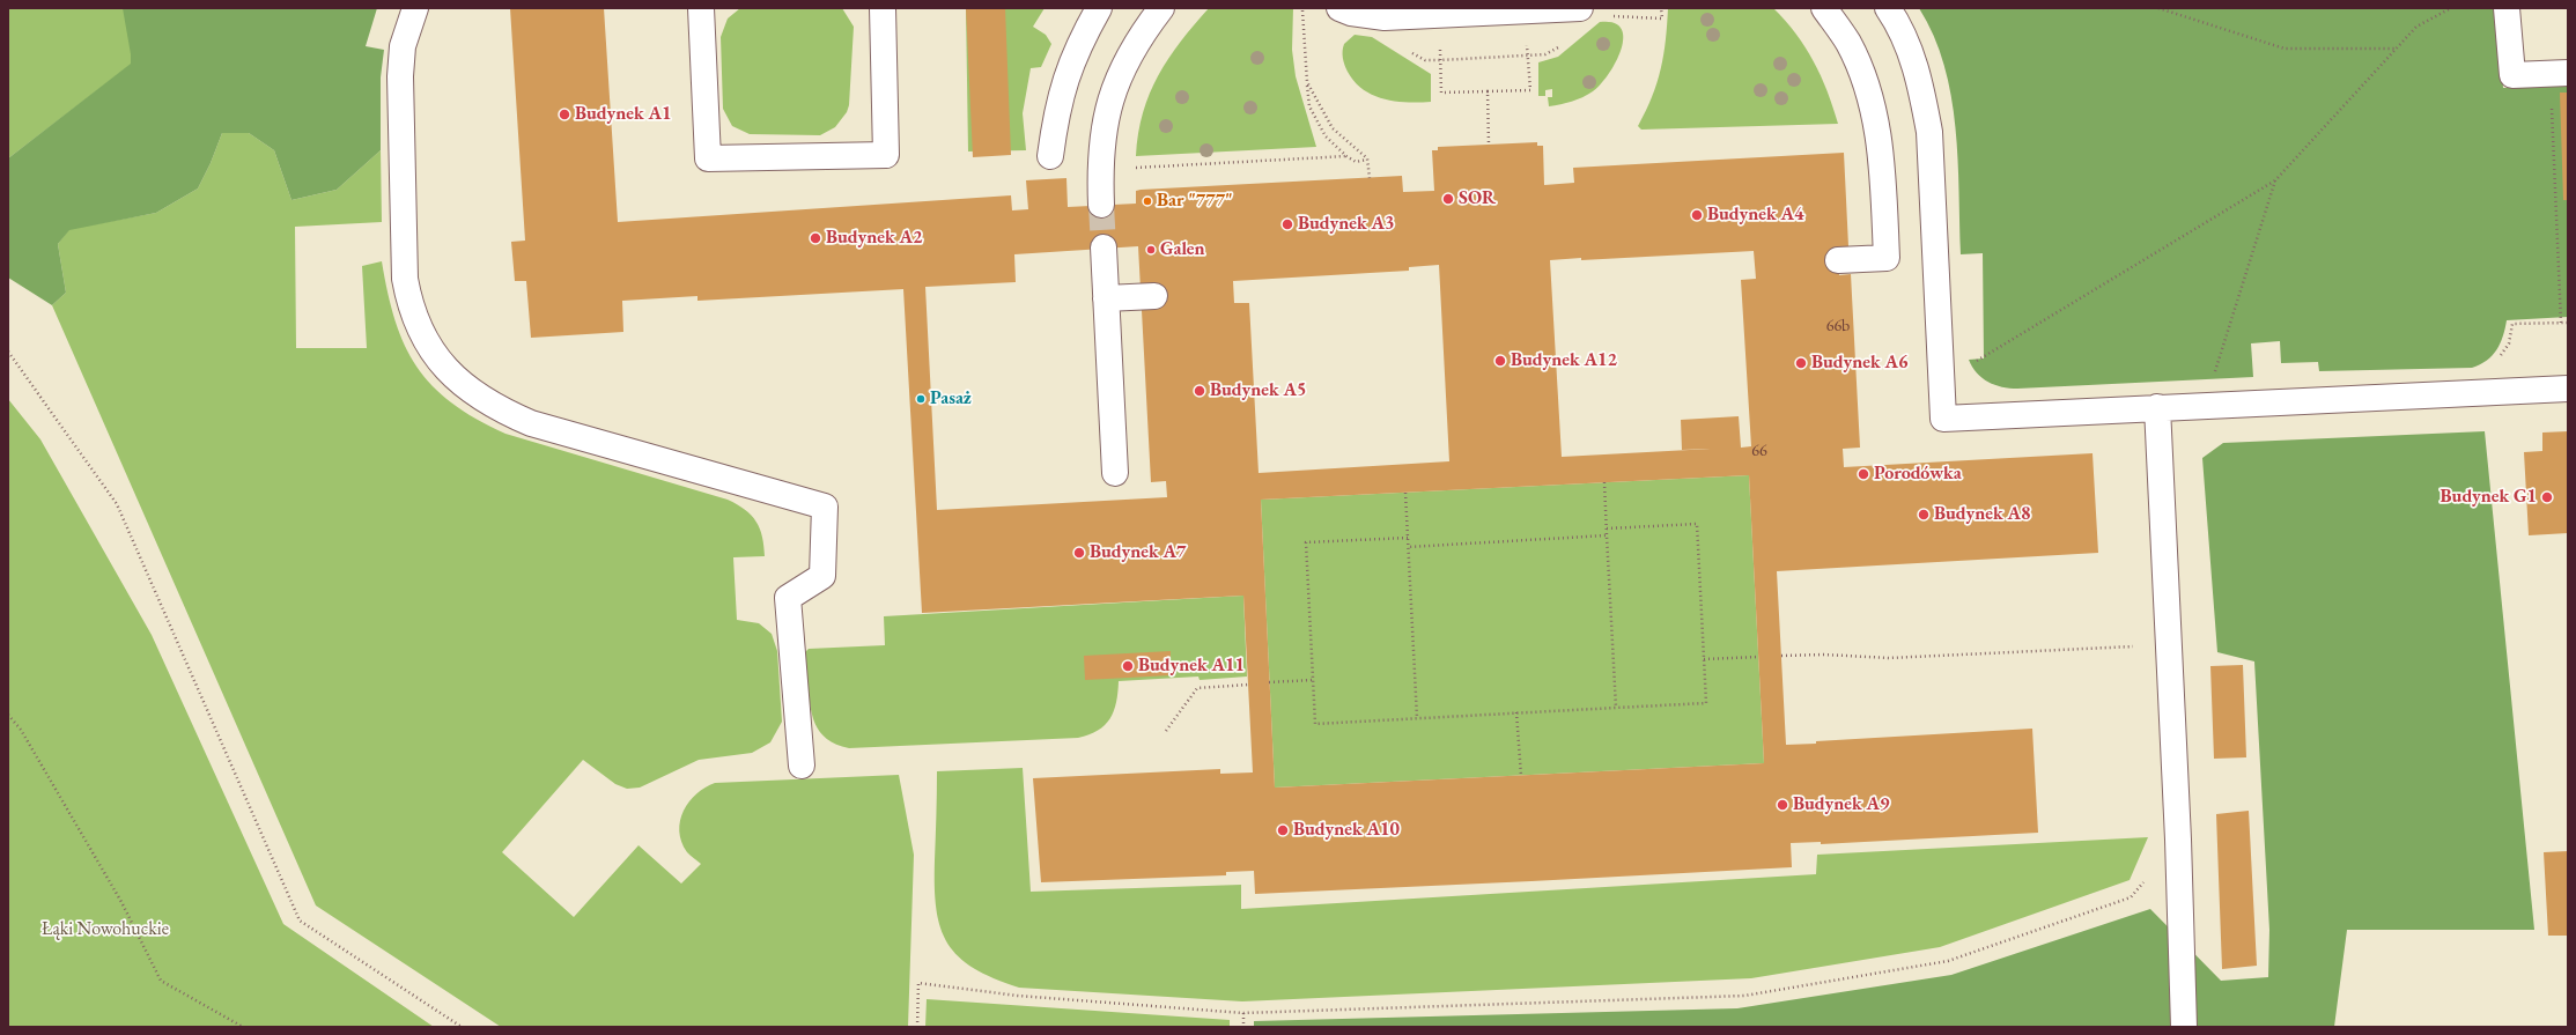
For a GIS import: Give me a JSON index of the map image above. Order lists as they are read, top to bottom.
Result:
{
  "parks": ["Łąki Nowohuckie"],
  "places": [
    "Budynek A1",
    "SOR",
    "Bar \"777\"",
    "Budynek A4",
    "Budynek A3",
    "Budynek A2",
    "Galen",
    "Budynek A12",
    "Budynek A6",
    "Budynek A5",
    "Pasaż",
    "Porodówka",
    "Budynek G1",
    "Budynek A8",
    "Budynek A7",
    "Budynek A11",
    "Budynek A9",
    "Budynek A10"
  ],
  "house_numbers": ["66b", "66"]
}
